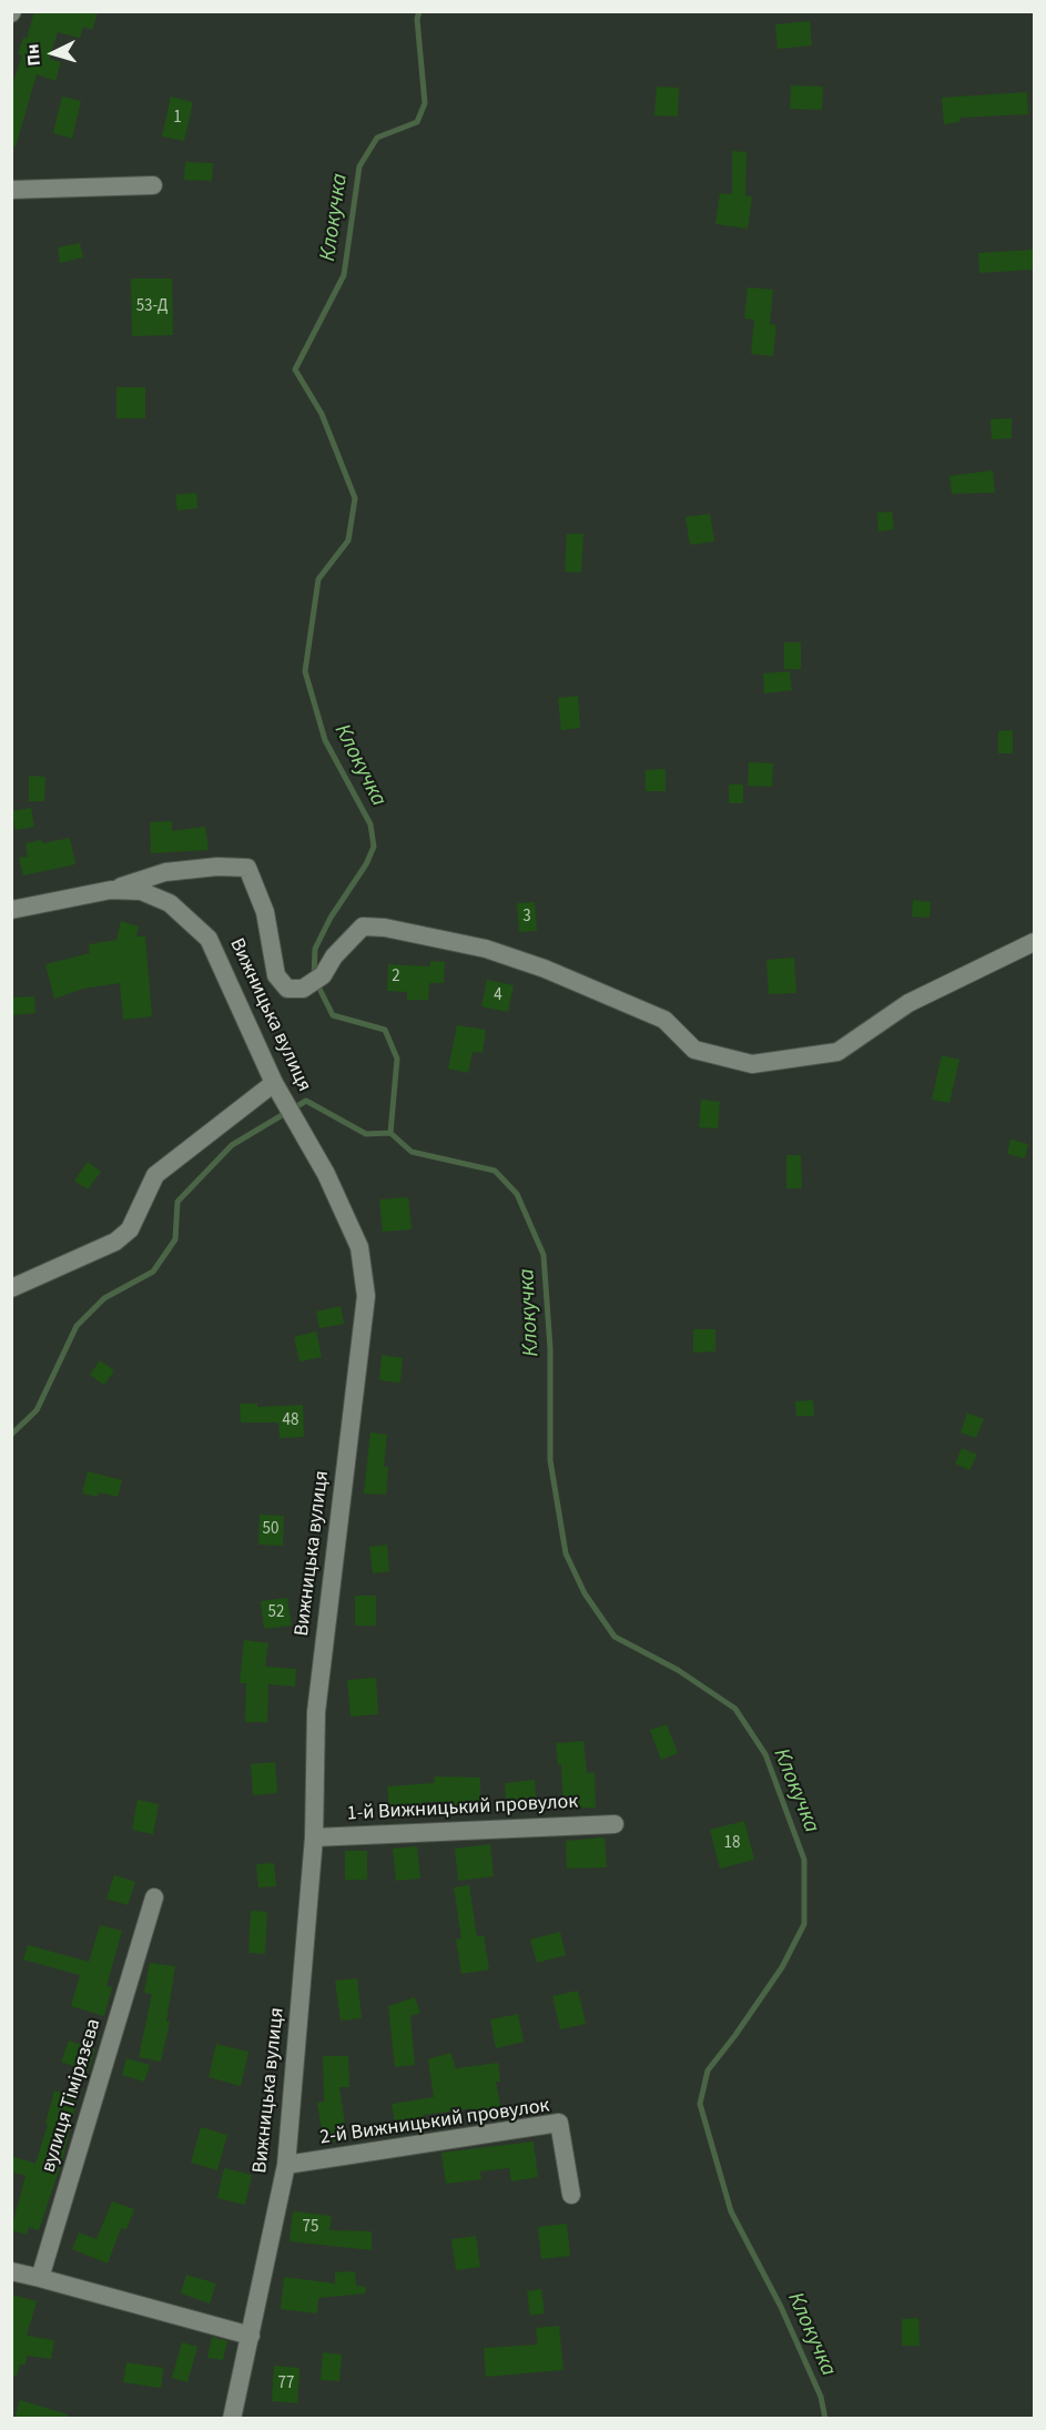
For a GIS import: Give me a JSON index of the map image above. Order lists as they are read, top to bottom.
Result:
{
  "streets": {
    "street": [
      "Вижницька вулиця",
      "1-й Вижницький провулок",
      "вулиця Тімірязєва",
      "2-й Вижницький провулок"
    ]
  },
  "crossings": [
    ["Вижницька вулиця", "1-й Вижницький провулок"],
    ["Вижницька вулиця", "2-й Вижницький провулок"]
  ],
  "water": ["Клокучка"],
  "house_numbers": [
    "1",
    "53-Д",
    "3",
    "2",
    "4",
    "48",
    "50",
    "52",
    "18",
    "75",
    "77"
  ],
  "north": "left"
}
